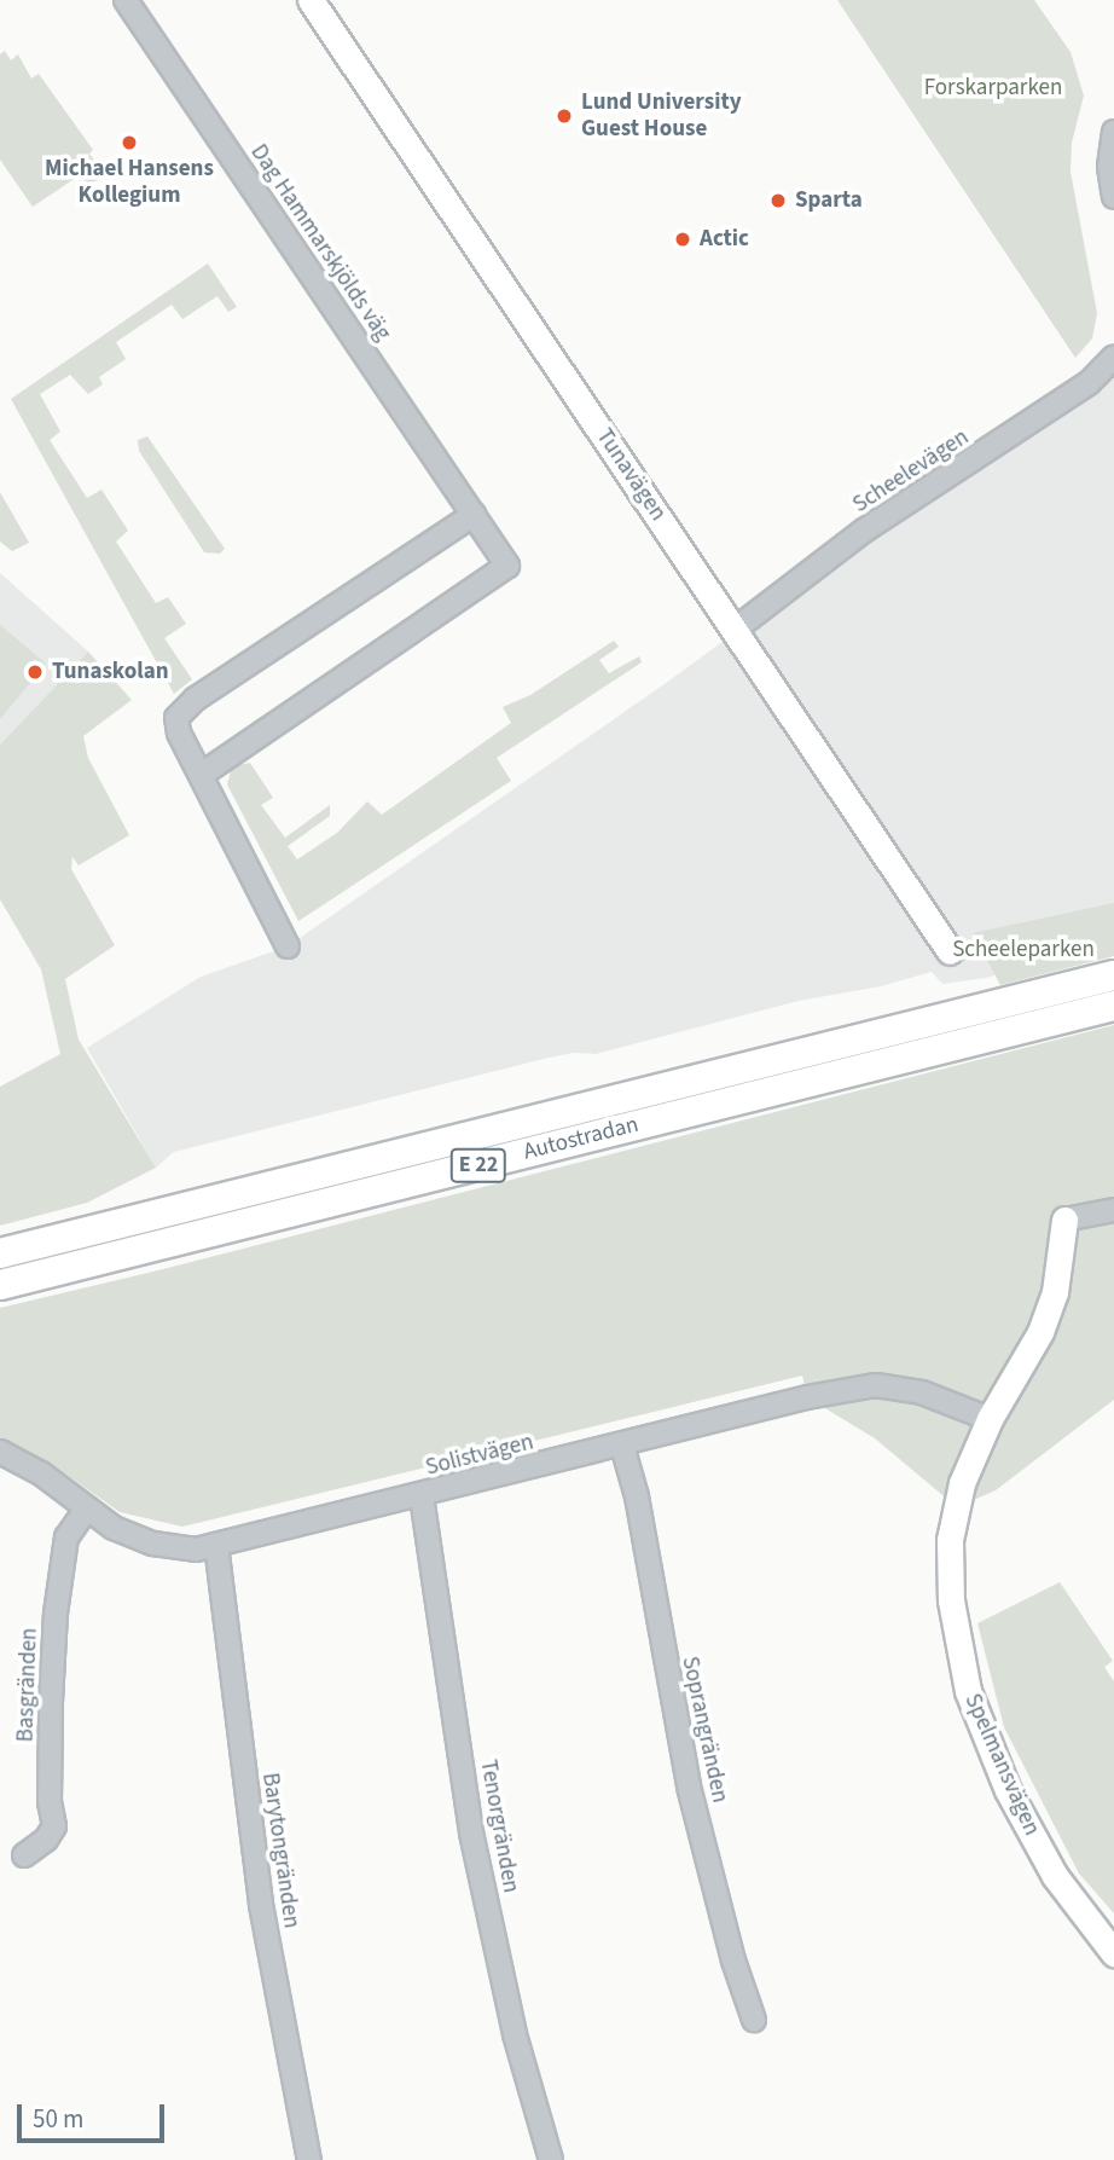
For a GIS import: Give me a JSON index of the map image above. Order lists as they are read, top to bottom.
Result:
{
  "streets": {
    "highway": ["Autostradan", "E 22"],
    "main road": ["Tunavägen", "Spelmansvägen"],
    "street": [
      "Dag Hammarskjölds väg",
      "Scheelevägen",
      "Solistvägen",
      "Basgränden",
      "Soprangränden",
      "Tenorgränden",
      "Barytongränden"
    ]
  },
  "crossings": [
    ["Scheelevägen", "Tunavägen"],
    ["Solistvägen", "Basgränden"],
    ["Solistvägen", "Soprangränden"],
    ["Solistvägen", "Spelmansvägen"],
    ["Solistvägen", "Tenorgränden"],
    ["Solistvägen", "Barytongränden"]
  ],
  "parks": ["Forskarparken", "Scheeleparken"],
  "places": [
    "Lund University Guest House",
    "Michael Hansens Kollegium",
    "Sparta",
    "Actic",
    "Tunaskolan"
  ],
  "scale_bar": "50 m"
}
